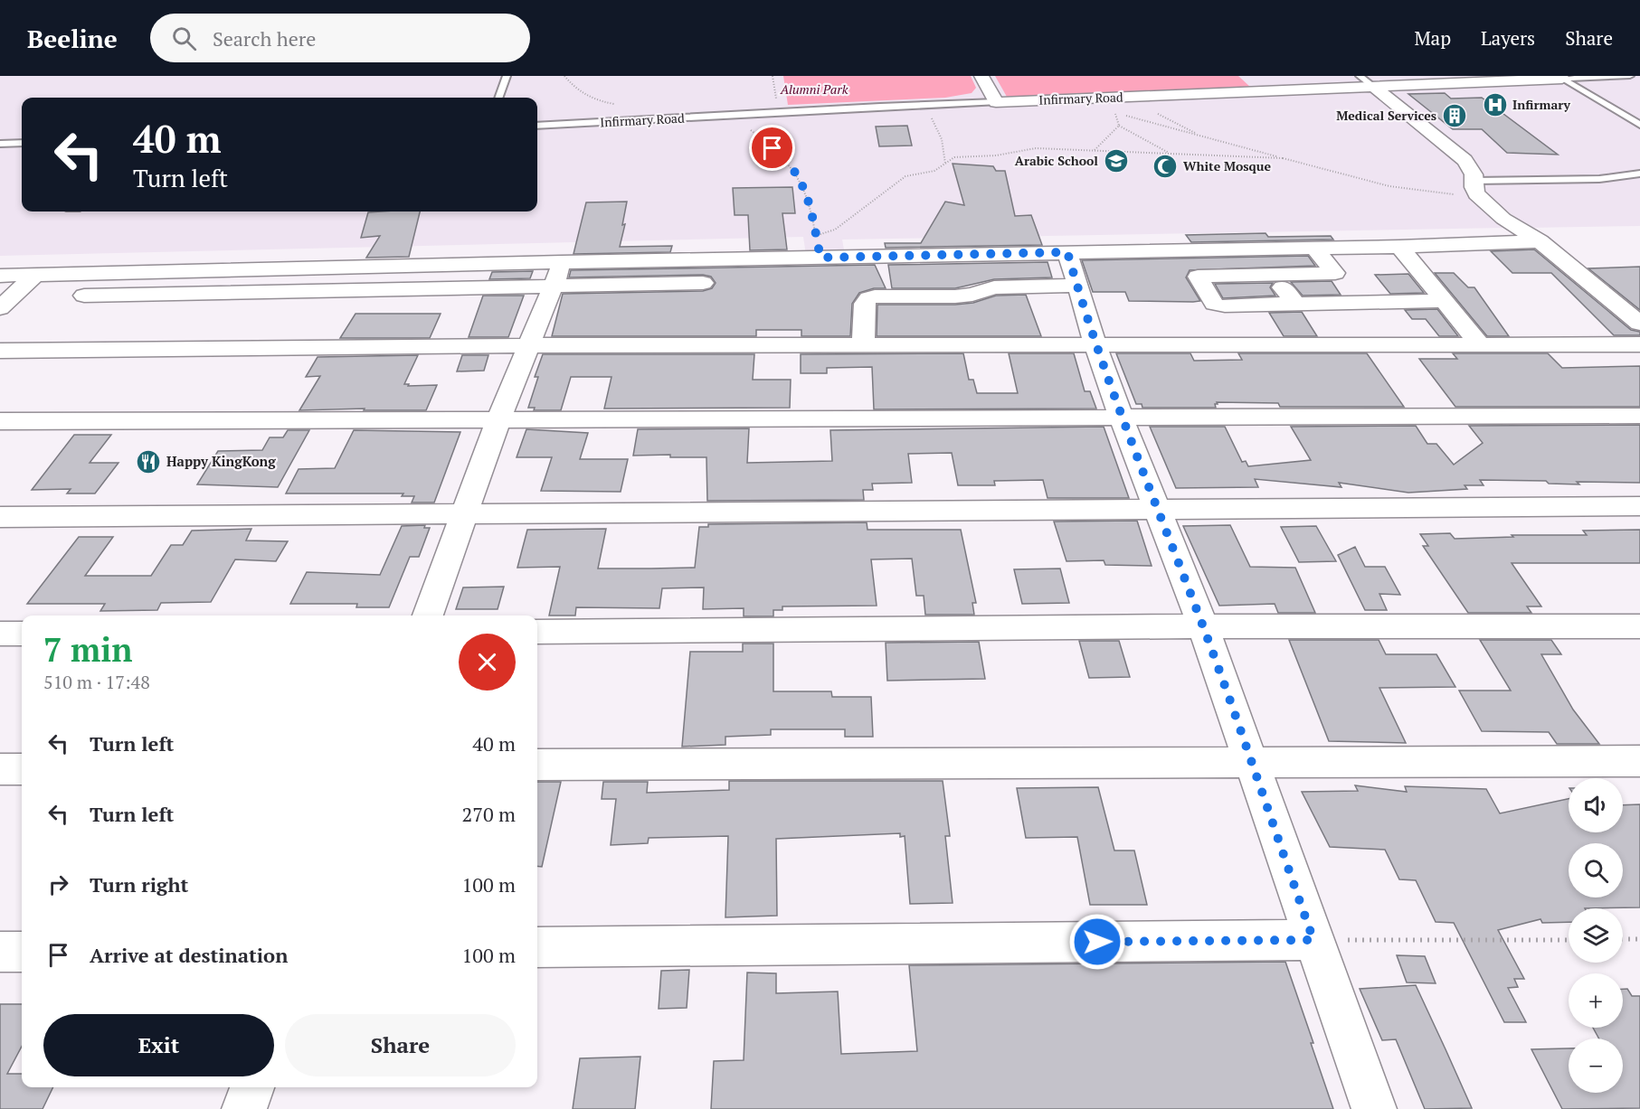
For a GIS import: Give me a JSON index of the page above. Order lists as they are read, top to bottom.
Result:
{
  "streets": {
    "street": ["Infirmary Road"]
  },
  "parks": ["Alumni Park"],
  "places": {
    "hospital": ["Infirmary"],
    "building": ["Medical Services"],
    "school or university": ["Arabic School"],
    "mosque": ["White Mosque"],
    "restaurant": ["Happy KingKong"]
  },
  "page": {
    "header": "Beeline",
    "search": "Search here",
    "nav": ["Map", "Layers", "Share"],
    "turn": ["40 m", "Turn left"],
    "heading": ["7 min", "510 m · 17:48"],
    "list": [
      {
        "name": "Turn left",
        "value": "40 m"
      },
      {
        "name": "Turn left",
        "value": "270 m"
      },
      {
        "name": "Turn right",
        "value": "100 m"
      },
      {
        "name": "Arrive at destination",
        "value": "100 m"
      }
    ],
    "map_buttons": ["+", "−"],
    "buttons": ["Exit", "Share"]
  }
}
